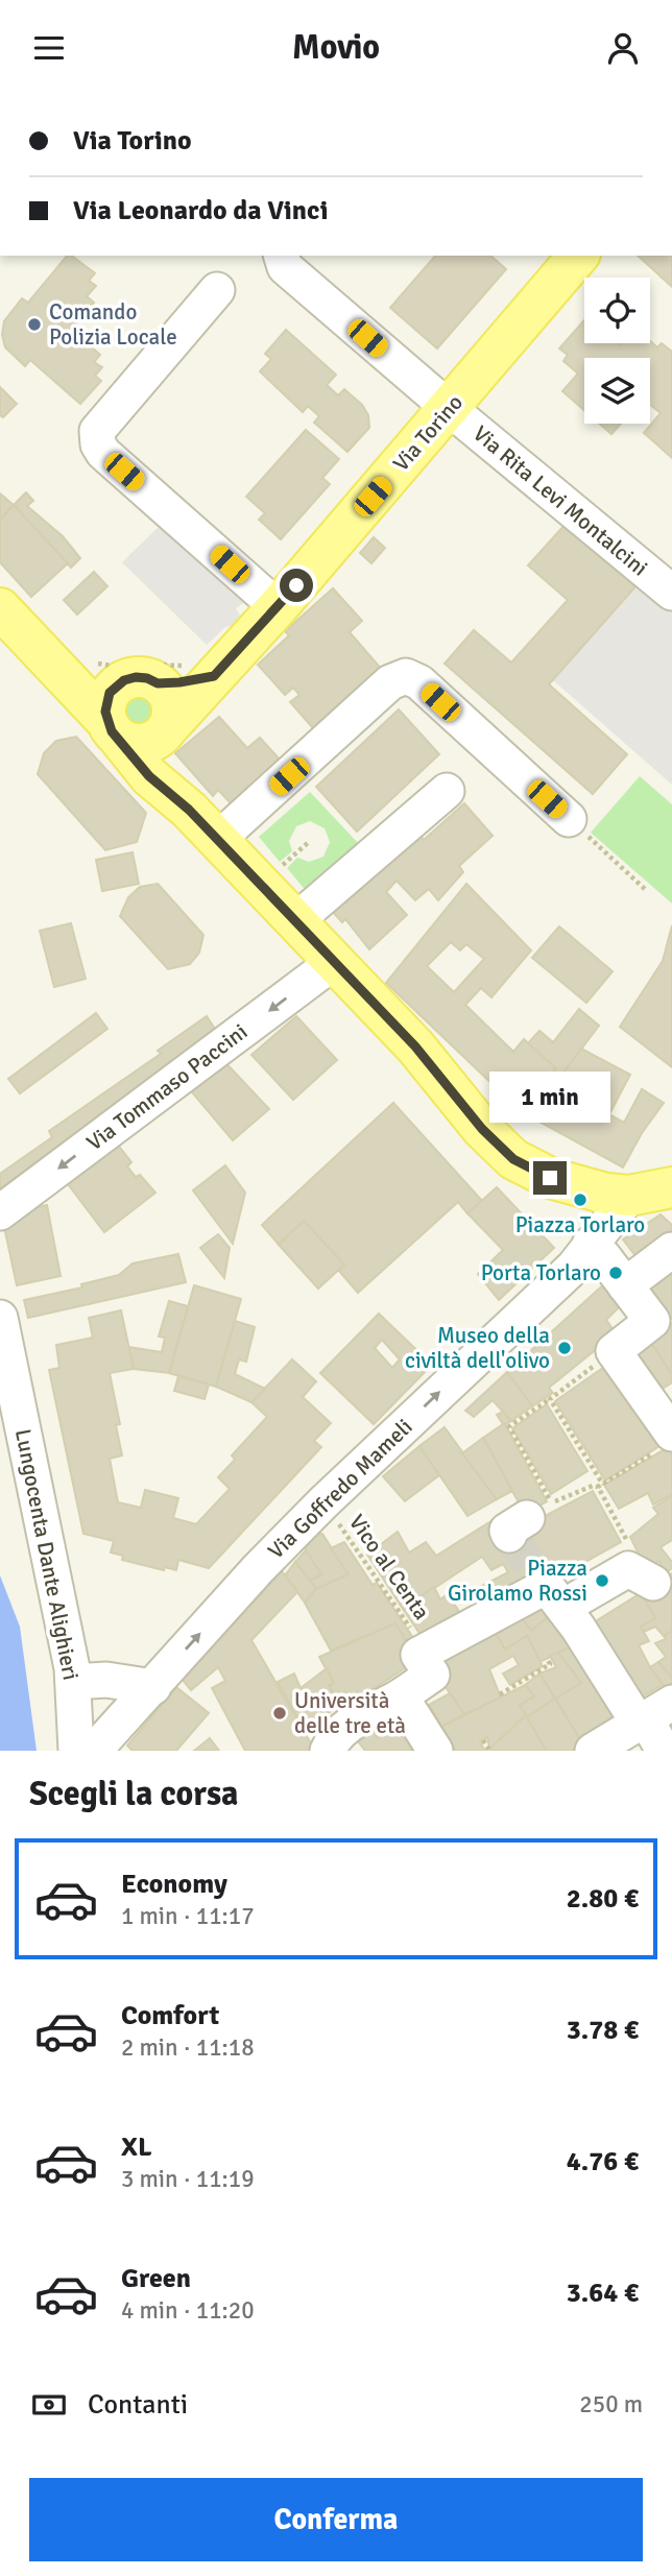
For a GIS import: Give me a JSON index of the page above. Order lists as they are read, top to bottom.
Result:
{
  "streets": {
    "main road": ["Via Torino"],
    "street": [
      "Via Rita Levi Montalcini",
      "Via Tommaso Paccini",
      "Via Goffredo Mameli",
      "Lungocenta Dante Alighieri"
    ],
    "path": ["Vico al Centa"]
  },
  "crossings": [
    ["Via Torino", "Via Rita Levi Montalcini"],
    ["Via Goffredo Mameli", "Vico al Centa"]
  ],
  "one_way": ["Via Tommaso Paccini"],
  "places": [
    "Comando Polizia Locale",
    "Piazza Torlaro",
    "Porta Torlaro",
    "Museo della civiltà dell'olivo",
    "Piazza Girolamo Rossi",
    "Università delle tre età"
  ],
  "page": {
    "header": "Movio",
    "banner": ["Via Torino", "Via Leonardo da Vinci"],
    "bubble": "1 min",
    "heading": "Scegli la corsa",
    "list": [
      {
        "name": "Economy",
        "note": "1 min · 11:17",
        "value": "2.80 €"
      },
      {
        "name": "Comfort",
        "note": "2 min · 11:18",
        "value": "3.78 €"
      },
      {
        "name": "XL",
        "note": "3 min · 11:19",
        "value": "4.76 €"
      },
      {
        "name": "Green",
        "note": "4 min · 11:20",
        "value": "3.64 €"
      }
    ],
    "pay": ["Contanti", "250 m"],
    "buttons": "Conferma"
  }
}
